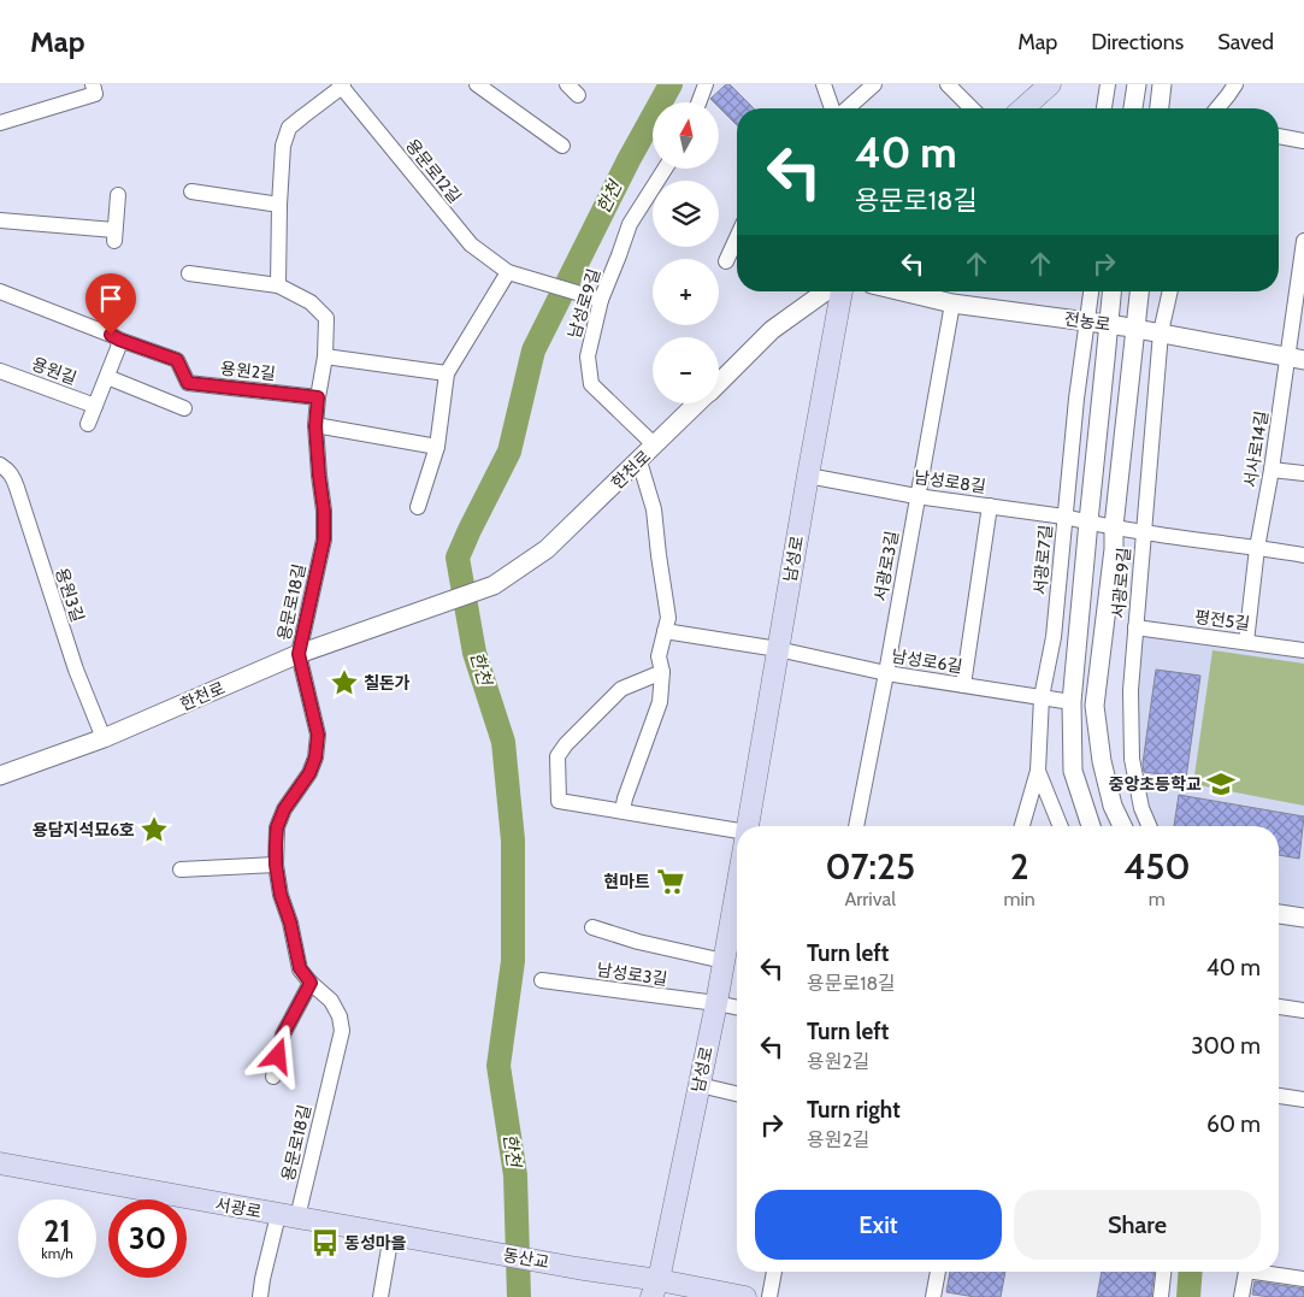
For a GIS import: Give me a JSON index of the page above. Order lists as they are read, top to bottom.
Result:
{
  "streets": {
    "main road": ["남성로", "서광로", "동산교"],
    "street": [
      "용문로12길",
      "남성로9길",
      "전농로",
      "용원길",
      "용원2길",
      "서사로14길",
      "한천로",
      "남성로8길",
      "서광로7길",
      "서광로3길",
      "서광로9길",
      "용원3길",
      "용문로18길",
      "평전5길",
      "남성로6길",
      "남성로3길"
    ]
  },
  "crossings": [
    ["남성로9길", "한천로"],
    ["전농로", "서사로14길"],
    ["전농로", "서광로7길"],
    ["전농로", "서광로3길"],
    ["전농로", "서광로9길"],
    ["용원2길", "용문로18길"],
    ["서사로14길", "평전5길"],
    ["한천로", "용원3길"],
    ["한천로", "용문로18길"],
    ["남성로8길", "남성로"],
    ["남성로8길", "서광로7길"],
    ["남성로8길", "서광로3길"],
    ["남성로", "남성로6길"],
    ["남성로", "남성로3길"],
    ["남성로", "동산교"],
    ["서광로7길", "남성로6길"],
    ["서광로3길", "남성로6길"],
    ["서광로9길", "평전5길"],
    ["용문로18길", "서광로"],
    ["서광로", "동산교"]
  ],
  "water": ["한천"],
  "places": {
    "place": ["칠돈가", "용담지석묘6호"],
    "school or university": ["중앙초등학교"],
    "supermarket": ["현마트"],
    "bus stop": ["동성마을"]
  },
  "north": "top",
  "page": {
    "header": "Map",
    "nav": ["Map", "Directions", "Saved"],
    "map_buttons": ["+", "−"],
    "turn": ["40 m", "용문로18길"],
    "eta": [
      "07:25",
      "Arrival",
      "2",
      "min",
      "450",
      "m"
    ],
    "list": [
      {
        "name": "Turn left",
        "note": "용문로18길",
        "value": "40 m"
      },
      {
        "name": "Turn left",
        "note": "용원2길",
        "value": "300 m"
      },
      {
        "name": "Turn right",
        "note": "용원2길",
        "value": "60 m"
      }
    ],
    "buttons": ["Exit", "Share"],
    "speed": "21 km/h",
    "limit": "30"
  }
}
